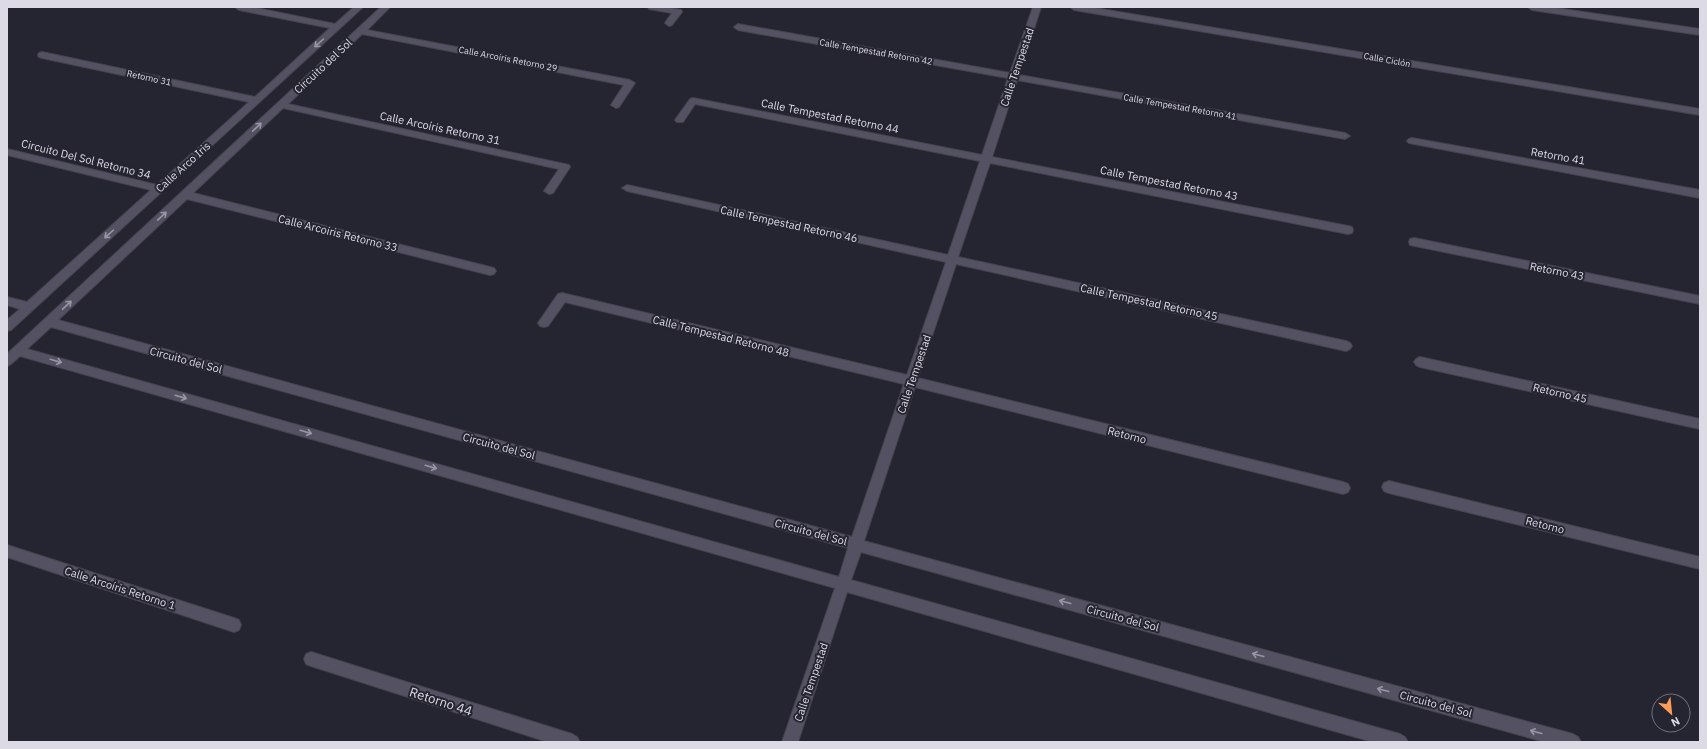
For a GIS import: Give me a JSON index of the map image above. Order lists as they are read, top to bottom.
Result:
{
  "streets": {
    "street": [
      "Calle Tempestad Retorno 42",
      "Calle Arcoíris Retorno 29",
      "Calle Ciclón",
      "Circuito del Sol",
      "Calle Tempestad",
      "Retorno 31",
      "Calle Tempestad Retorno 41",
      "Calle Tempestad Retorno 44",
      "Calle Arcoíris Retorno 31",
      "Retorno 41",
      "Circuito Del Sol Retorno 34",
      "Calle Arco Iris",
      "Calle Tempestad Retorno 43",
      "Calle Tempestad Retorno 46",
      "Calle Arcoíris Retorno 33",
      "Retorno 43",
      "Calle Tempestad Retorno 45",
      "Calle Tempestad Retorno 48",
      "Retorno 45",
      "Retorno",
      "Calle Arcoíris Retorno 1",
      "Retorno 44"
    ]
  },
  "crossings": [
    ["Calle Tempestad Retorno 42", "Calle Tempestad"],
    ["Calle Tempestad Retorno 42", "Calle Tempestad Retorno 41"],
    ["Calle Arcoíris Retorno 29", "Circuito del Sol"],
    ["Circuito del Sol", "Calle Tempestad"],
    ["Circuito del Sol", "Calle Arcoíris Retorno 31"],
    ["Circuito del Sol", "Calle Arcoíris Retorno 33"],
    ["Calle Tempestad", "Calle Tempestad Retorno 41"],
    ["Calle Tempestad", "Calle Tempestad Retorno 44"],
    ["Calle Tempestad", "Calle Tempestad Retorno 43"],
    ["Calle Tempestad", "Calle Tempestad Retorno 46"],
    ["Calle Tempestad", "Calle Tempestad Retorno 45"],
    ["Calle Tempestad", "Calle Tempestad Retorno 48"],
    ["Calle Tempestad", "Retorno"],
    ["Retorno 31", "Calle Arco Iris"],
    ["Calle Tempestad Retorno 44", "Calle Tempestad Retorno 43"],
    ["Circuito Del Sol Retorno 34", "Calle Arco Iris"],
    ["Calle Tempestad Retorno 46", "Calle Tempestad Retorno 45"],
    ["Calle Tempestad Retorno 48", "Retorno"]
  ],
  "one_way": ["Calle Arco Iris"],
  "north": "bottom right"
}
